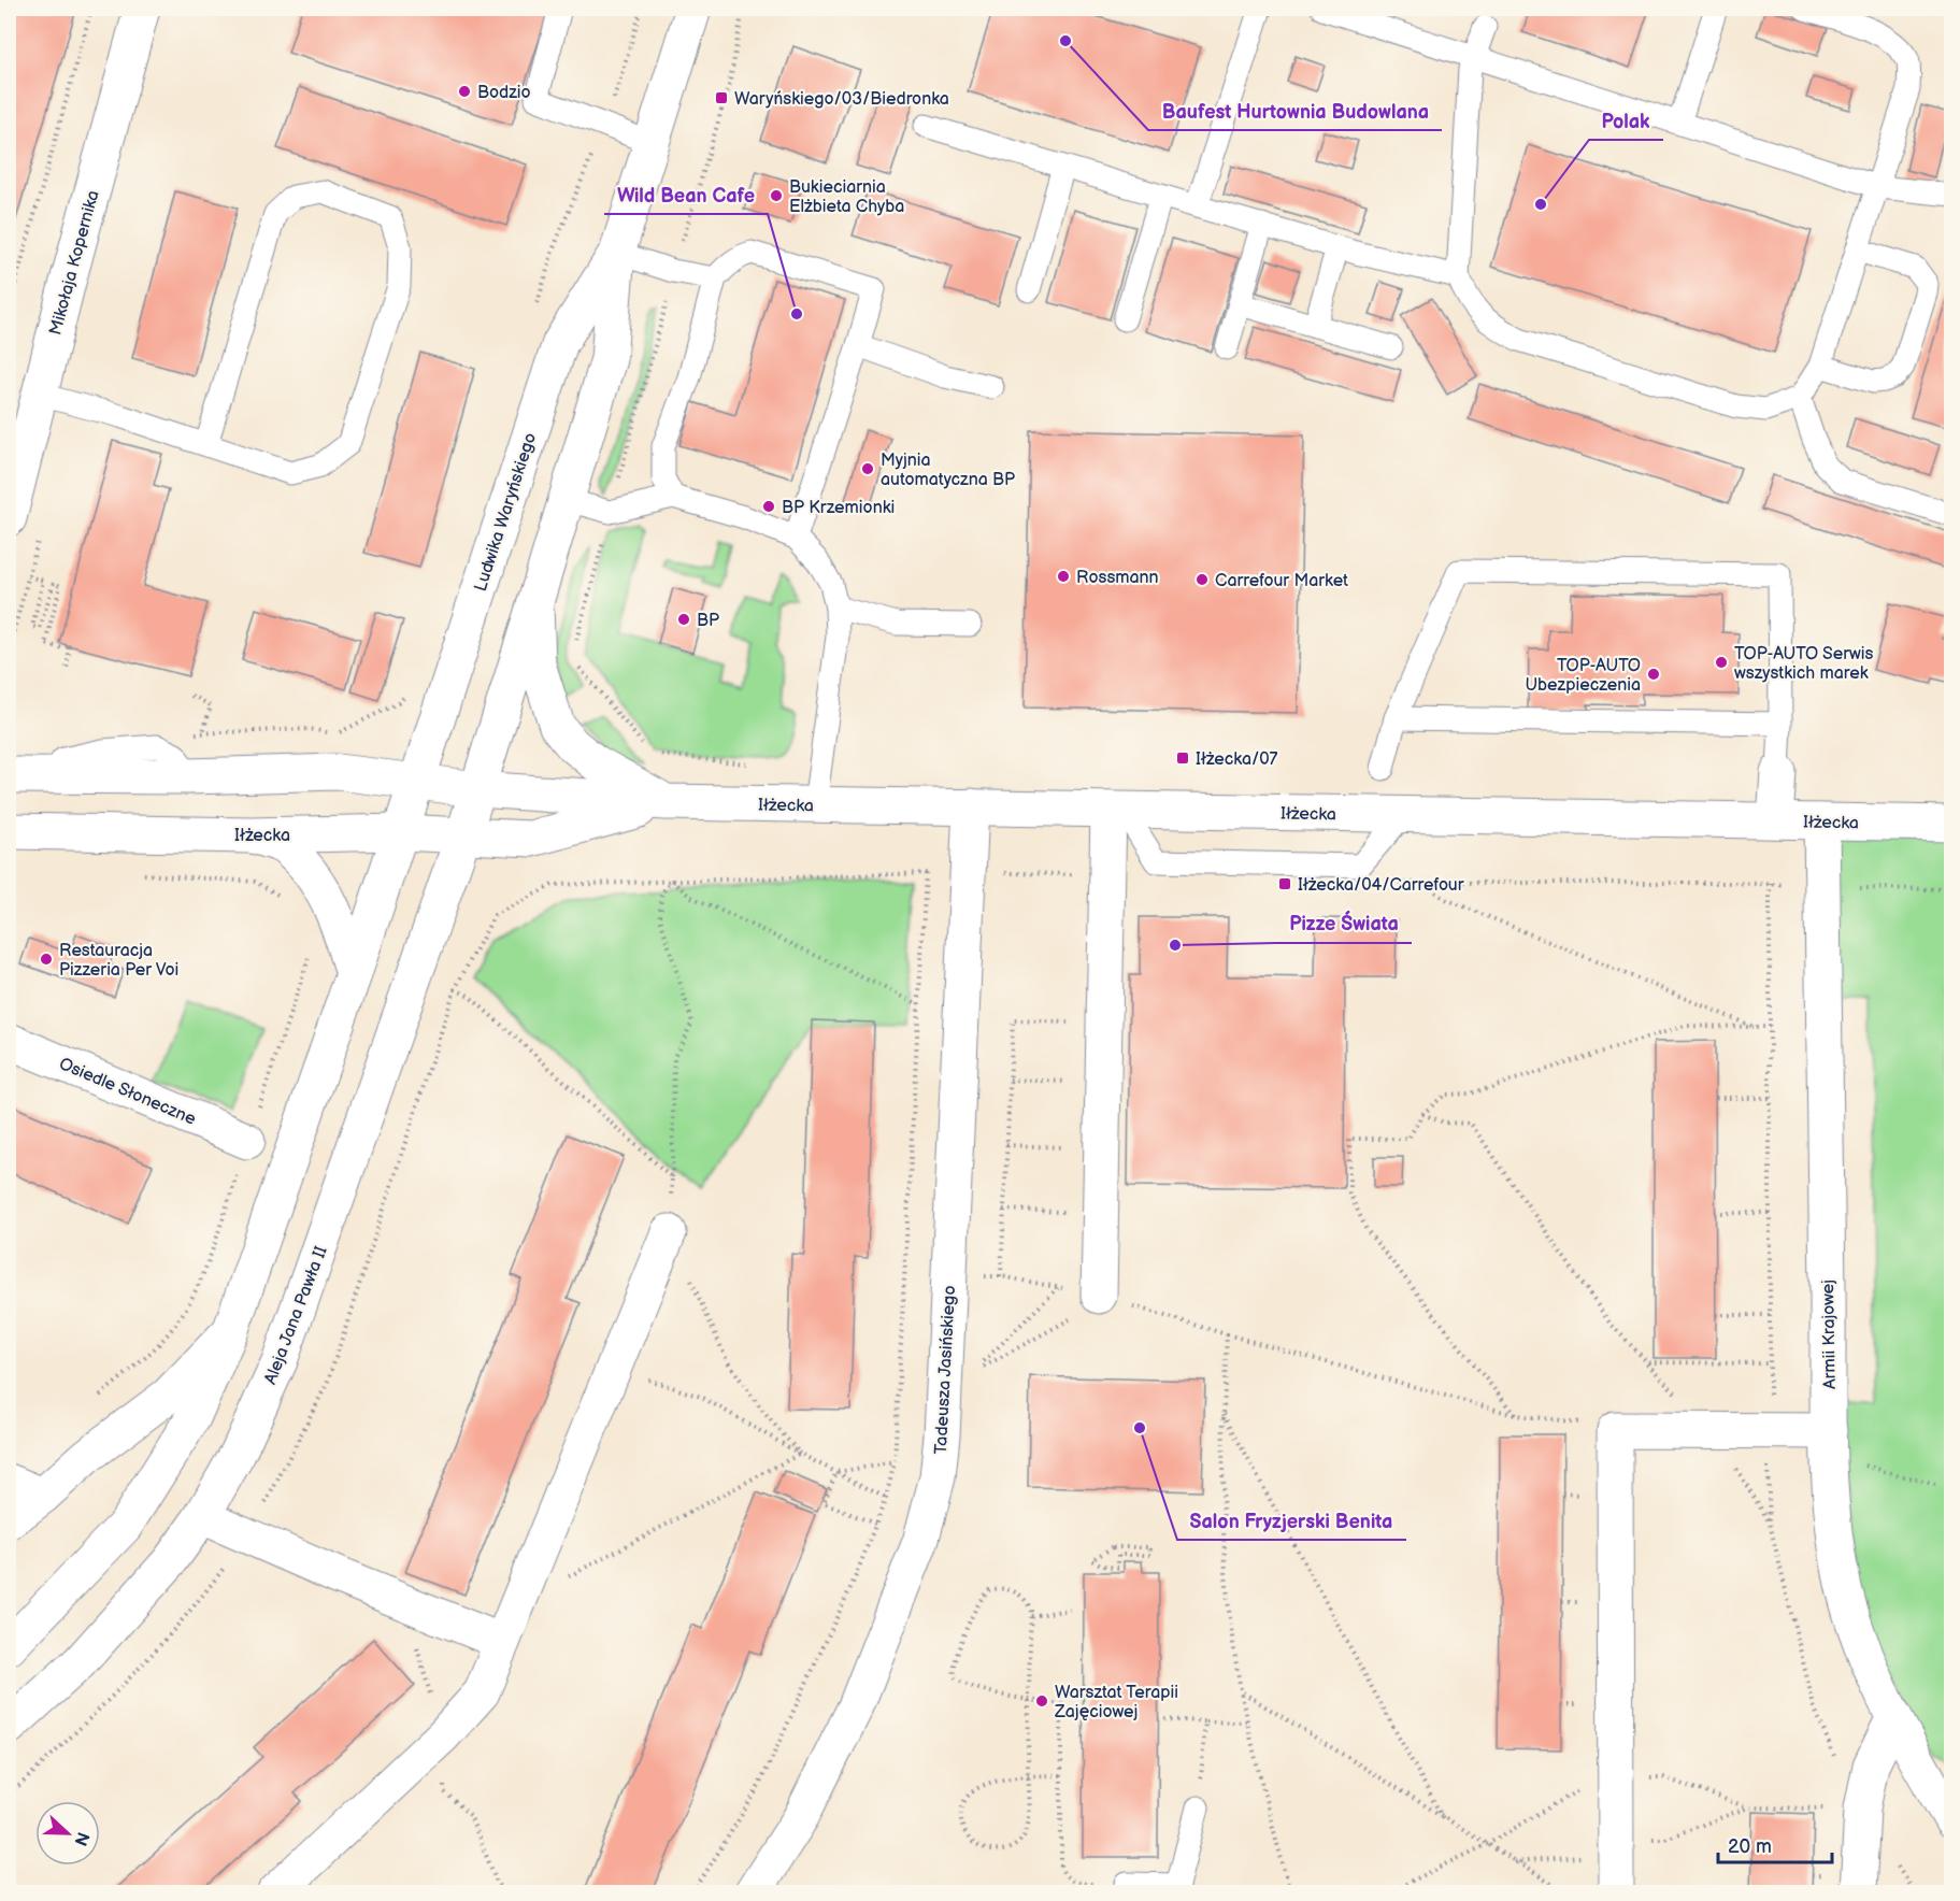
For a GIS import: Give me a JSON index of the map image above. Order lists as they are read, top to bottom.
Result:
{
  "streets": {
    "street": [
      "Mikołaja Kopernika",
      "Ludwika Waryńskiego",
      "Iłżecka",
      "Osiedle Słoneczne",
      "Aleja Jana Pawła II",
      "Armii Krajowej",
      "Tadeusza Jasińskiego"
    ]
  },
  "crossings": [
    ["Ludwika Waryńskiego", "Iłżecka"],
    ["Ludwika Waryńskiego", "Aleja Jana Pawła II"],
    ["Iłżecka", "Aleja Jana Pawła II"],
    ["Iłżecka", "Armii Krajowej"],
    ["Iłżecka", "Tadeusza Jasińskiego"]
  ],
  "places": {
    "other": [
      "Baufest Hurtownia Budowlana",
      "Bodzio",
      "Bukieciarnia Elżbieta Chyba",
      "Polak",
      "Wild Bean Cafe",
      "Myjnia automatyczna BP",
      "BP Krzemionki",
      "Rossmann",
      "Carrefour Market",
      "BP",
      "TOP-AUTO Serwis wszystkich marek",
      "TOP-AUTO Ubezpieczenia",
      "Pizze Świata",
      "Restauracja Pizzeria Per Voi",
      "Salon Fryzjerski Benita",
      "Warsztat Terapii Zajęciowej"
    ],
    "transit": ["Waryńskiego/03/Biedronka", "Iłżecka/07", "Iłżecka/04/Carrefour"]
  },
  "scale_bar": "20 m",
  "north": "right"
}
